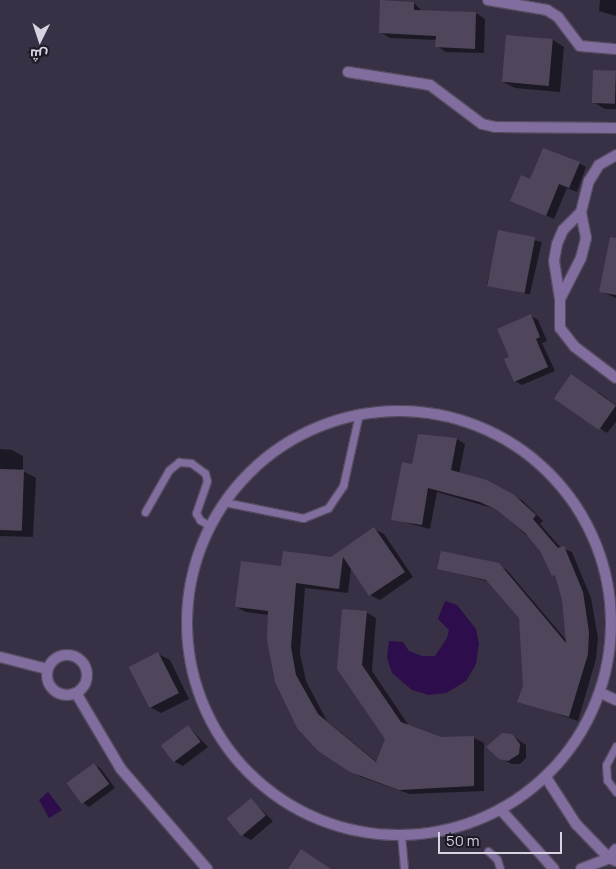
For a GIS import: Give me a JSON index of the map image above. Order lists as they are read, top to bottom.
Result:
{
  "scale_bar": "50 m",
  "north": "bottom"
}
